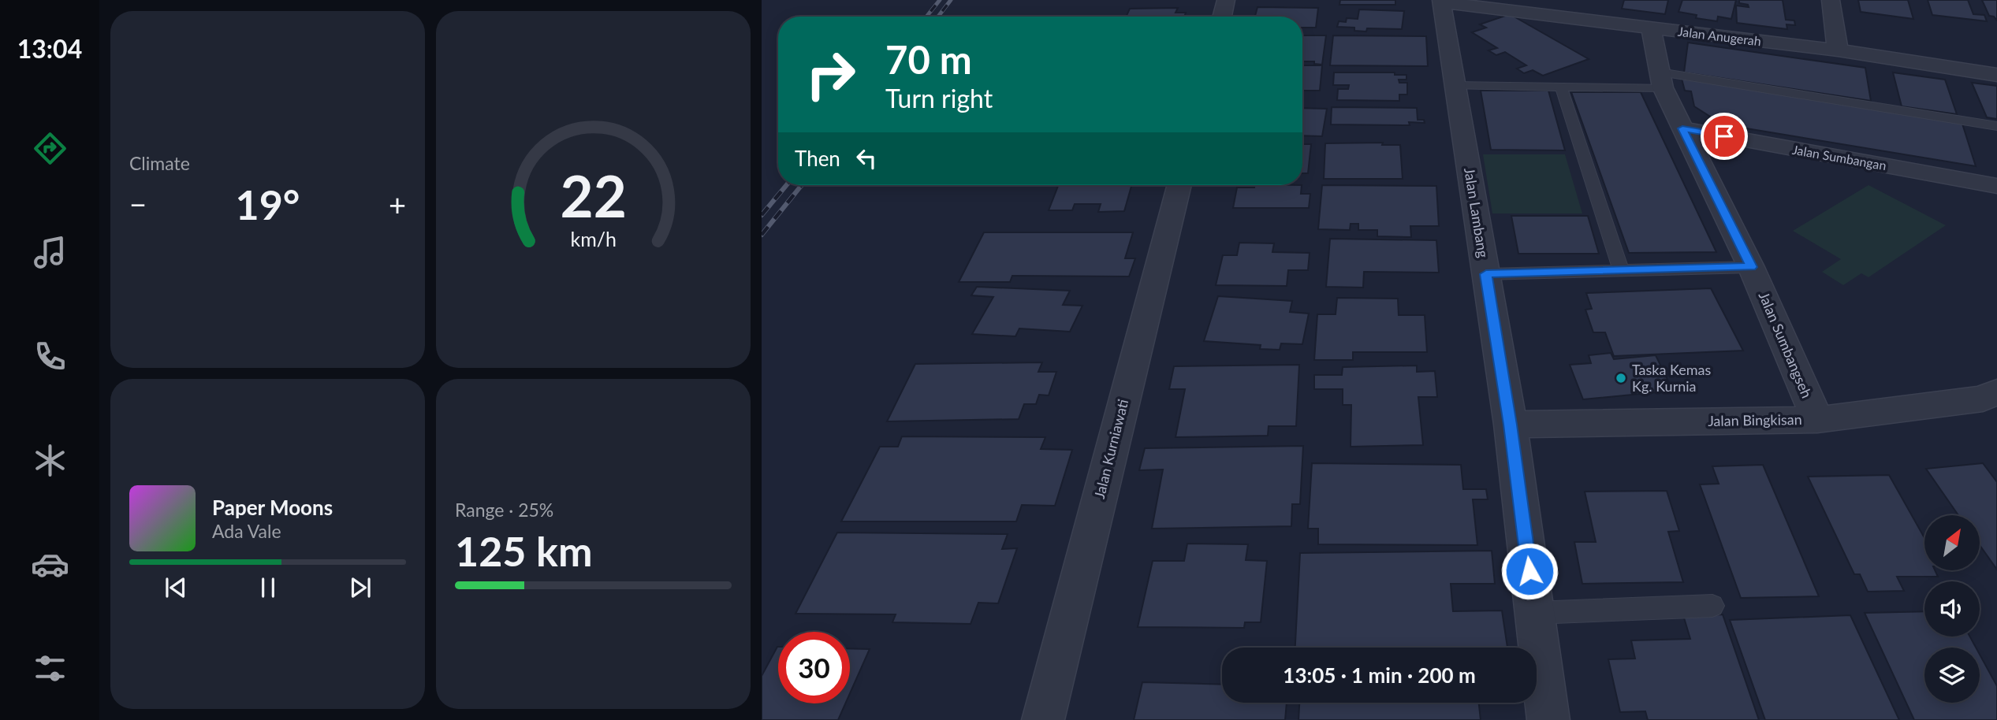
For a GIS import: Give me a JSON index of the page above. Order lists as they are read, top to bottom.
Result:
{
  "streets": {
    "street": [
      "Jalan Anugerah",
      "Jalan Sumbangan",
      "Jalan Lambang",
      "Jalan Sumbangseh",
      "Jalan Bingkisan",
      "Jalan Kurniawati"
    ]
  },
  "crossings": [
    ["Jalan Anugerah", "Jalan Lambang"],
    ["Jalan Anugerah", "Jalan Sumbangseh"],
    ["Jalan Sumbangan", "Jalan Sumbangseh"],
    ["Jalan Lambang", "Jalan Bingkisan"],
    ["Jalan Sumbangseh", "Jalan Bingkisan"]
  ],
  "places": ["Taska Kemas Kg. Kurnia"],
  "north": "top right",
  "page": {
    "tabs": "13:04",
    "tile": [
      "Climate",
      ["Range · 25%", "125 km"]
    ],
    "turn": ["70 m", "Turn right"],
    "then": "Then",
    "heat": ["−", "19°", "+"],
    "song": ["Paper Moons", "Ada Vale"],
    "limit": "30",
    "trip": "13:05 · 1 min · 200 m",
    "gauge": ["22", "km/h"]
  }
}
